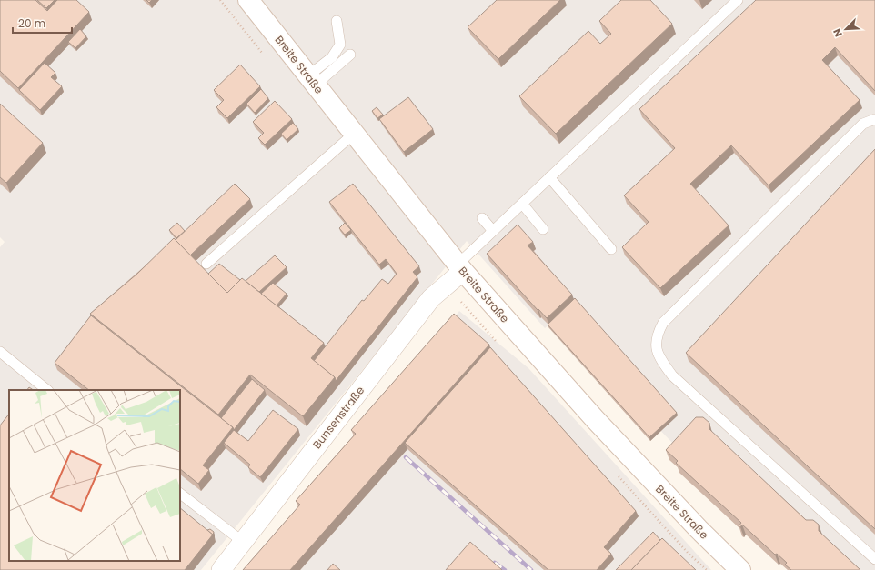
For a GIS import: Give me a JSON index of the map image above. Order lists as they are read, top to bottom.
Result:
{
  "streets": {
    "main road": ["Breite Straße"],
    "street": ["Bunsenstraße"]
  },
  "crossings": [
    ["Breite Straße", "Bunsenstraße"]
  ],
  "scale_bar": "20 m",
  "north": "bottom left"
}
